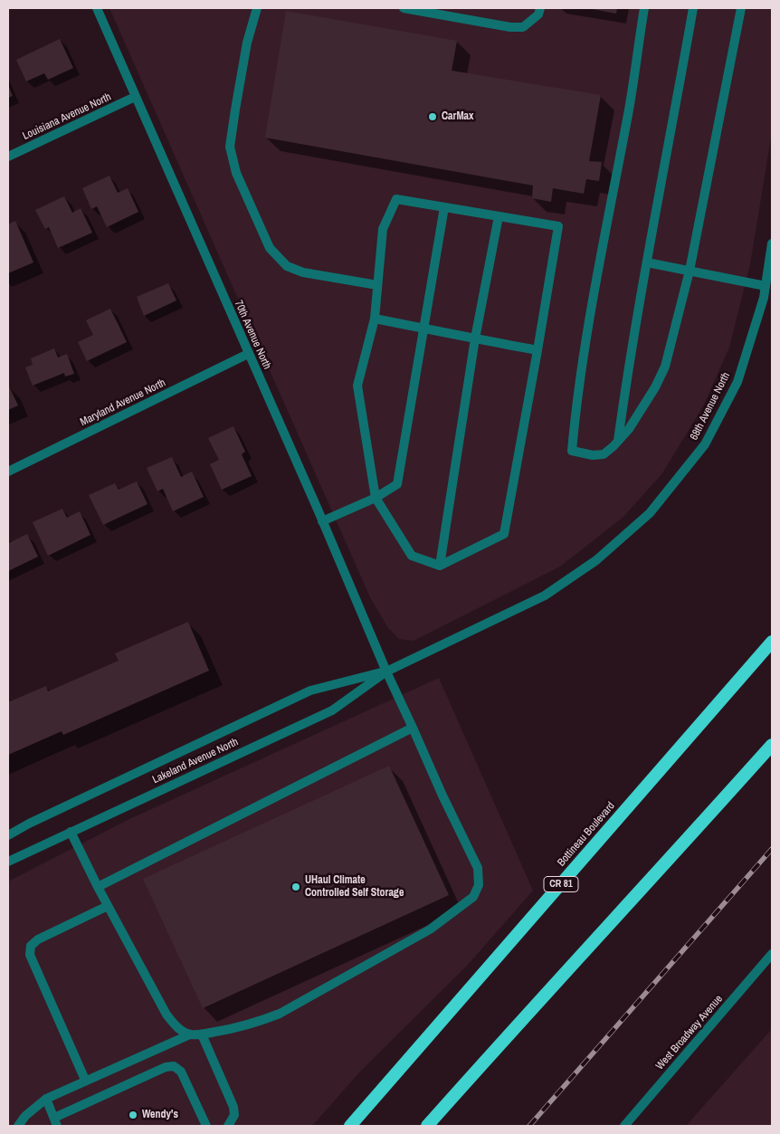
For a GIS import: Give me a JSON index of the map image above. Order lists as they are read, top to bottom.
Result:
{
  "streets": {
    "highway": ["Bottineau Boulevard", "CR 81"],
    "street": [
      "Louisiana Avenue North",
      "70th Avenue North",
      "Maryland Avenue North",
      "68th Avenue North",
      "Lakeland Avenue North",
      "West Broadway Avenue"
    ]
  },
  "crossings": [
    ["Louisiana Avenue North", "70th Avenue North"],
    ["70th Avenue North", "Maryland Avenue North"],
    ["70th Avenue North", "Lakeland Avenue North"],
    ["68th Avenue North", "Lakeland Avenue North"]
  ],
  "places": ["CarMax", "UHaul Climate Controlled Self Storage", "Wendy's"]
}
